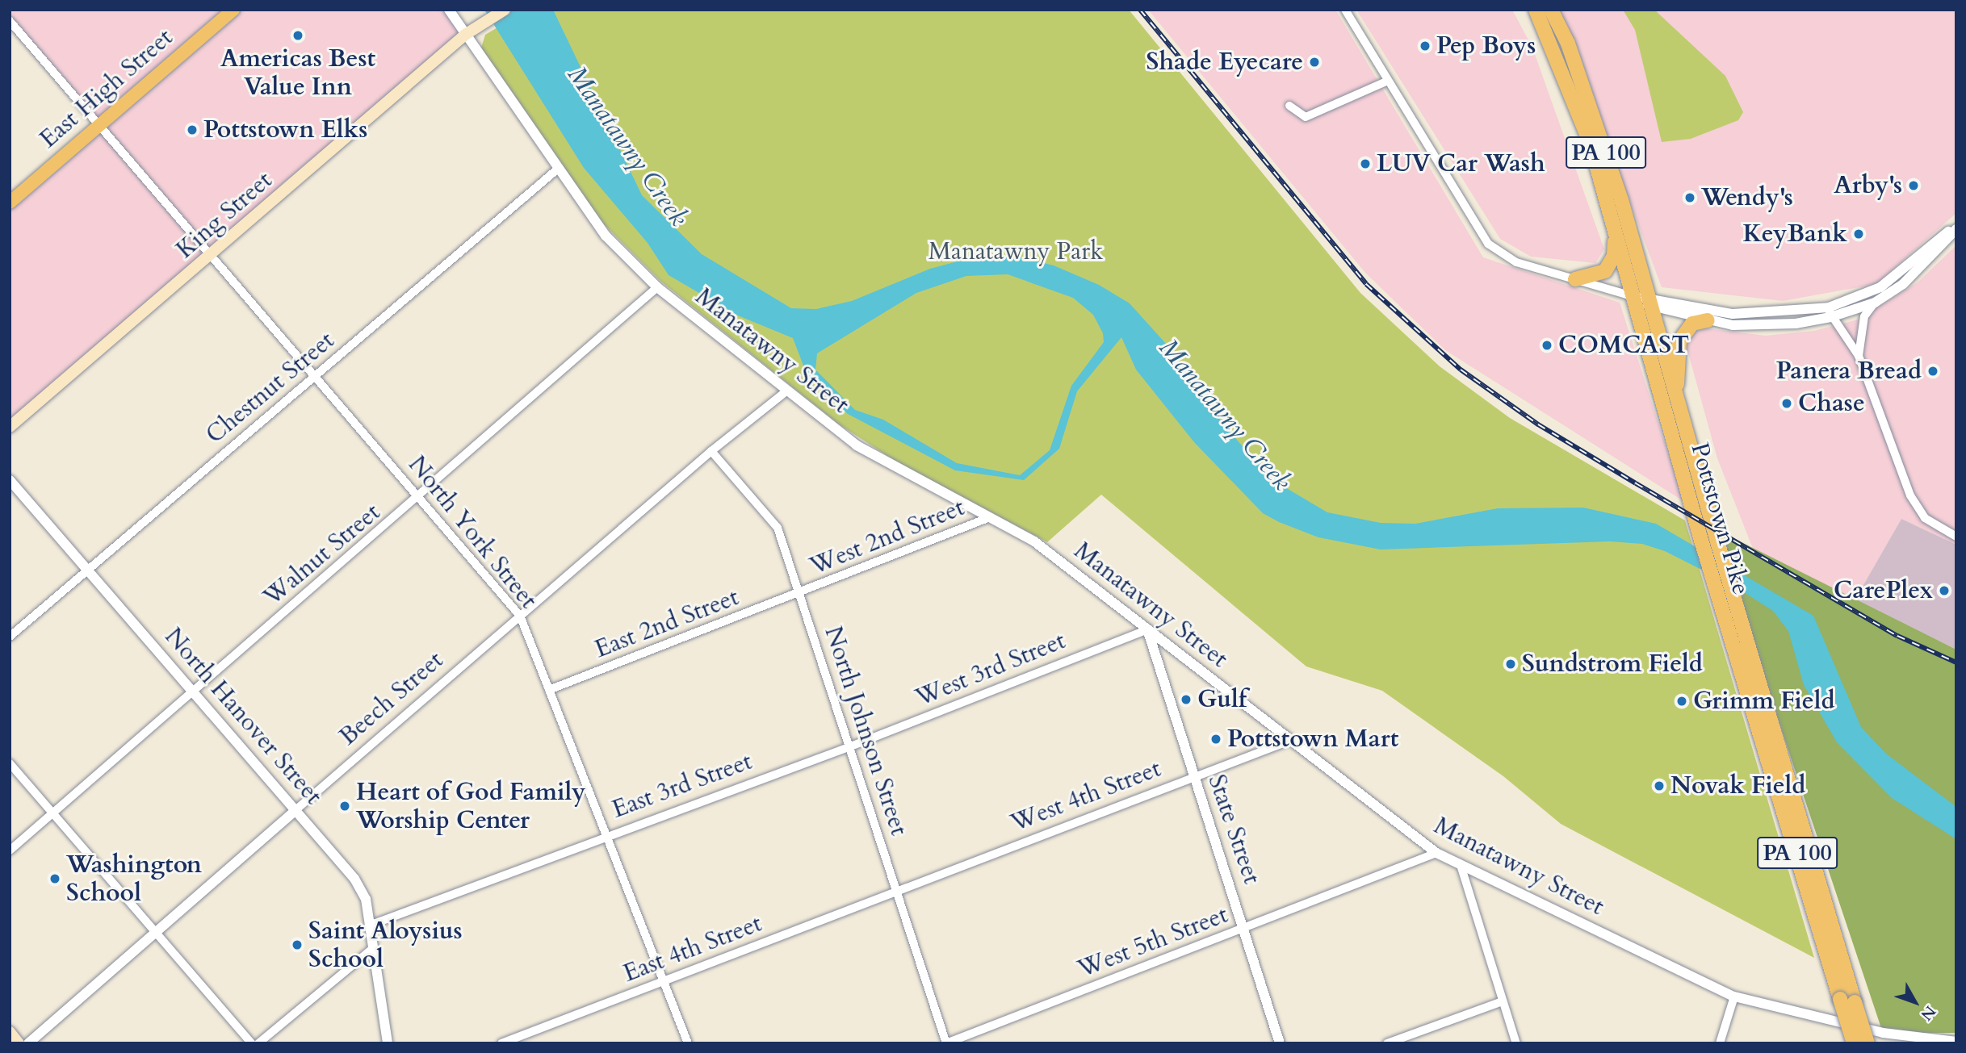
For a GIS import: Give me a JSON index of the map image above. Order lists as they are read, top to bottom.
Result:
{
  "streets": {
    "highway": ["PA 100", "Pottstown Pike"],
    "main road": ["East High Street", "King Street"],
    "street": [
      "Manatawny Street",
      "Chestnut Street",
      "North York Street",
      "West 2nd Street",
      "Walnut Street",
      "East 2nd Street",
      "West 3rd Street",
      "Beech Street",
      "North Hanover Street",
      "North Johnson Street",
      "East 3rd Street",
      "West 4th Street",
      "State Street",
      "West 5th Street",
      "East 4th Street"
    ]
  },
  "crossings": [
    ["East High Street", "North York Street"],
    ["King Street", "Manatawny Street"],
    ["King Street", "North York Street"],
    ["Manatawny Street", "Chestnut Street"],
    ["Manatawny Street", "West 2nd Street"],
    ["Manatawny Street", "Walnut Street"],
    ["Manatawny Street", "West 3rd Street"],
    ["Manatawny Street", "Beech Street"],
    ["Manatawny Street", "West 4th Street"],
    ["Manatawny Street", "State Street"],
    ["Manatawny Street", "West 5th Street"],
    ["Chestnut Street", "North York Street"],
    ["Chestnut Street", "North Hanover Street"],
    ["North York Street", "Walnut Street"],
    ["North York Street", "East 2nd Street"],
    ["North York Street", "Beech Street"],
    ["North York Street", "East 3rd Street"],
    ["North York Street", "East 4th Street"],
    ["West 2nd Street", "East 2nd Street"],
    ["West 2nd Street", "North Johnson Street"],
    ["Walnut Street", "North Hanover Street"],
    ["East 2nd Street", "North Johnson Street"],
    ["West 3rd Street", "North Johnson Street"],
    ["West 3rd Street", "East 3rd Street"],
    ["West 3rd Street", "State Street"],
    ["Beech Street", "North Hanover Street"],
    ["Beech Street", "North Johnson Street"],
    ["North Hanover Street", "East 3rd Street"],
    ["North Johnson Street", "East 3rd Street"],
    ["North Johnson Street", "West 4th Street"],
    ["North Johnson Street", "West 5th Street"],
    ["North Johnson Street", "East 4th Street"],
    ["West 4th Street", "State Street"],
    ["West 4th Street", "East 4th Street"],
    ["State Street", "West 5th Street"]
  ],
  "water": ["Manatawny Creek"],
  "parks": ["Manatawny Park"],
  "places": [
    "Americas Best Value Inn",
    "Pep Boys",
    "Shade Eyecare",
    "Pottstown Elks",
    "LUV Car Wash",
    "Arby's",
    "Wendy's",
    "KeyBank",
    "COMCAST",
    "Panera Bread",
    "Chase",
    "CarePlex",
    "Sundstrom Field",
    "Gulf",
    "Grimm Field",
    "Pottstown Mart",
    "Novak Field",
    "Heart of God Family Worship Center",
    "Washington School",
    "Saint Aloysius School"
  ],
  "north": "bottom right"
}
